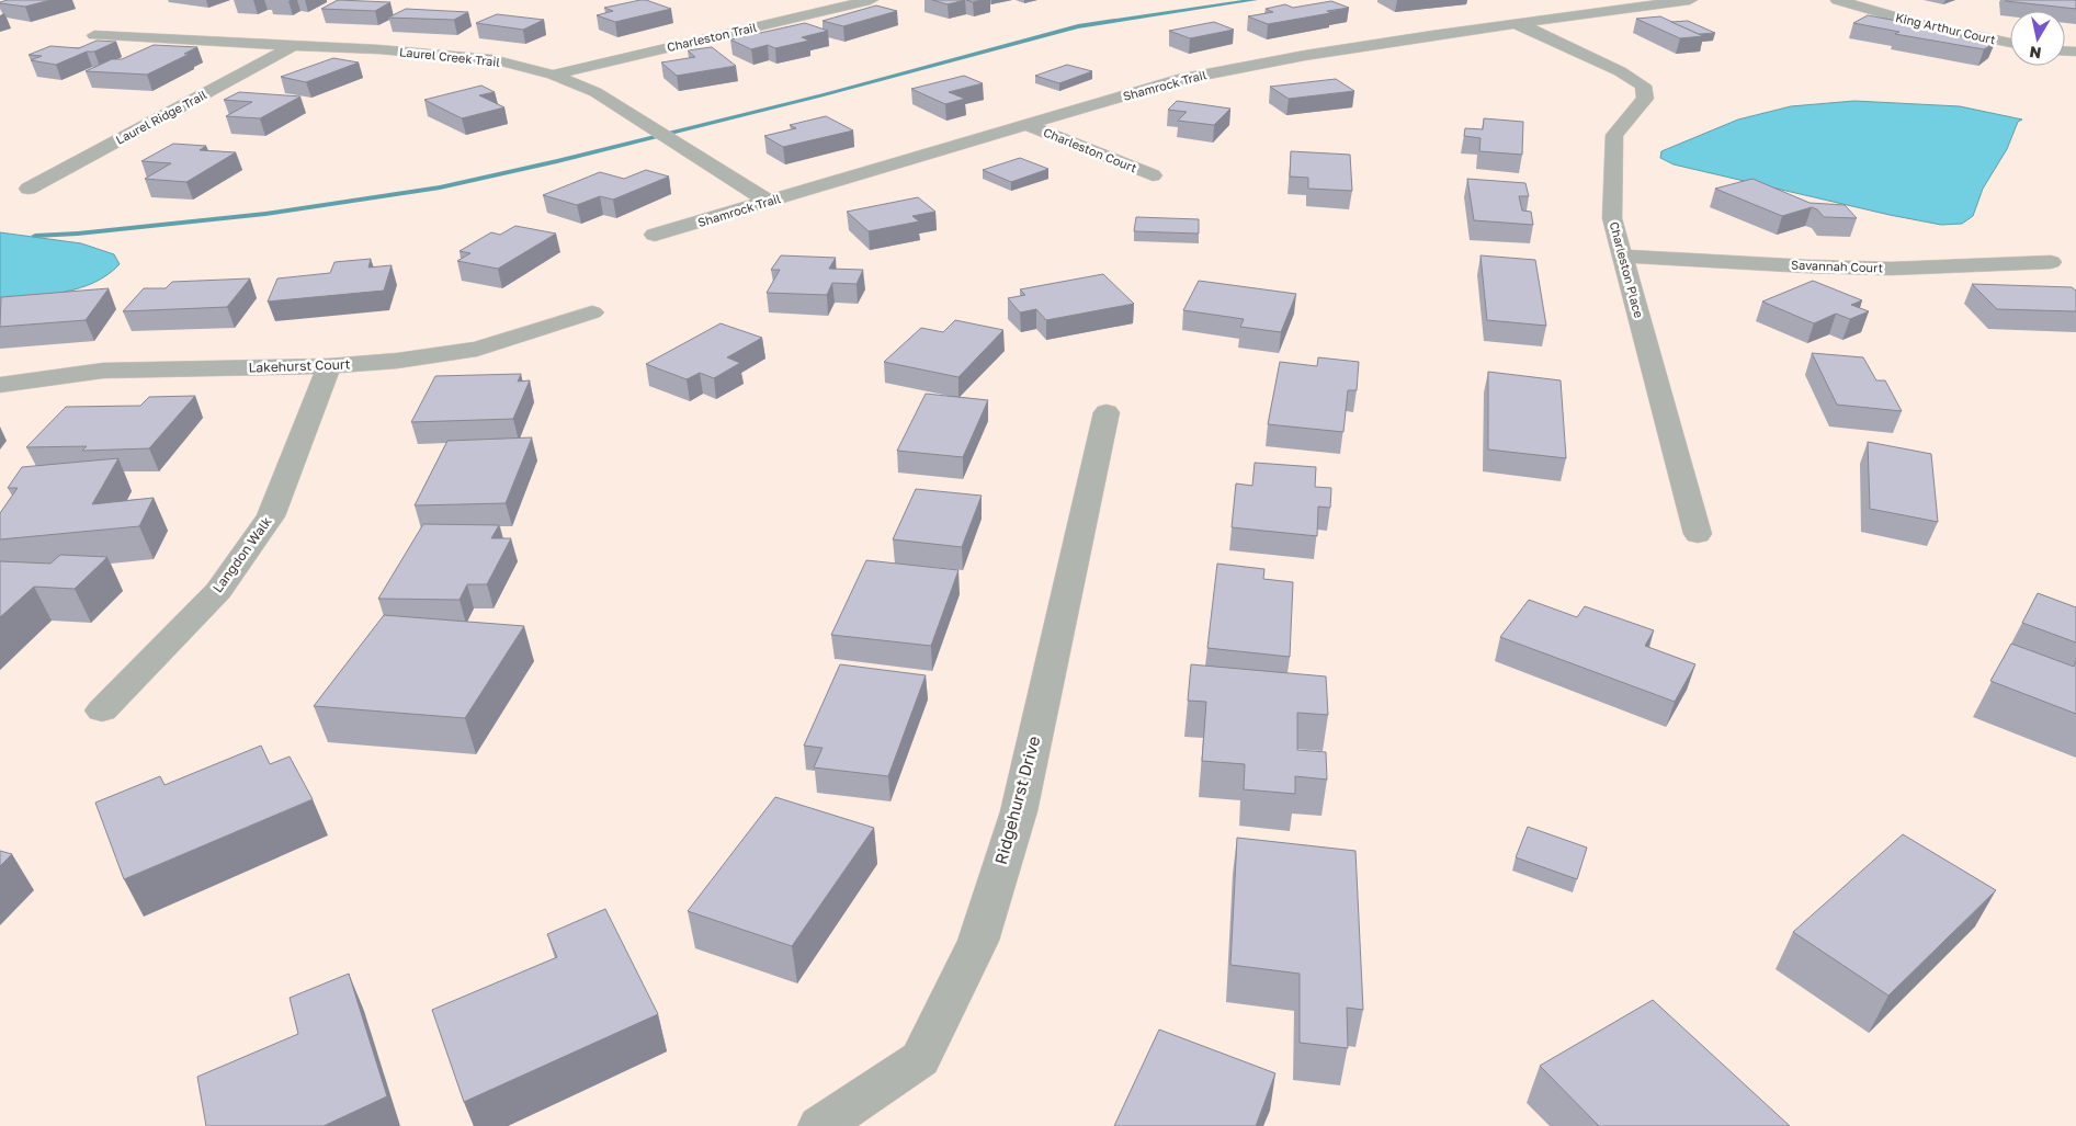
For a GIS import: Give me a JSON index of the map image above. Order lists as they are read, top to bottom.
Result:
{
  "streets": {
    "street": [
      "King Arthur Court",
      "Charleston Trail",
      "Laurel Creek Trail",
      "Shamrock Trail",
      "Laurel Ridge Trail",
      "Charleston Court",
      "Savannah Court",
      "Charleston Place",
      "Lakehurst Court",
      "Langdon Walk",
      "Ridgehurst Drive"
    ]
  },
  "crossings": [
    ["Charleston Trail", "Laurel Creek Trail"],
    ["Laurel Creek Trail", "Shamrock Trail"],
    ["Laurel Creek Trail", "Laurel Ridge Trail"],
    ["Shamrock Trail", "Charleston Court"],
    ["Shamrock Trail", "Charleston Place"],
    ["Savannah Court", "Charleston Place"],
    ["Lakehurst Court", "Langdon Walk"]
  ],
  "north": "bottom"
}
